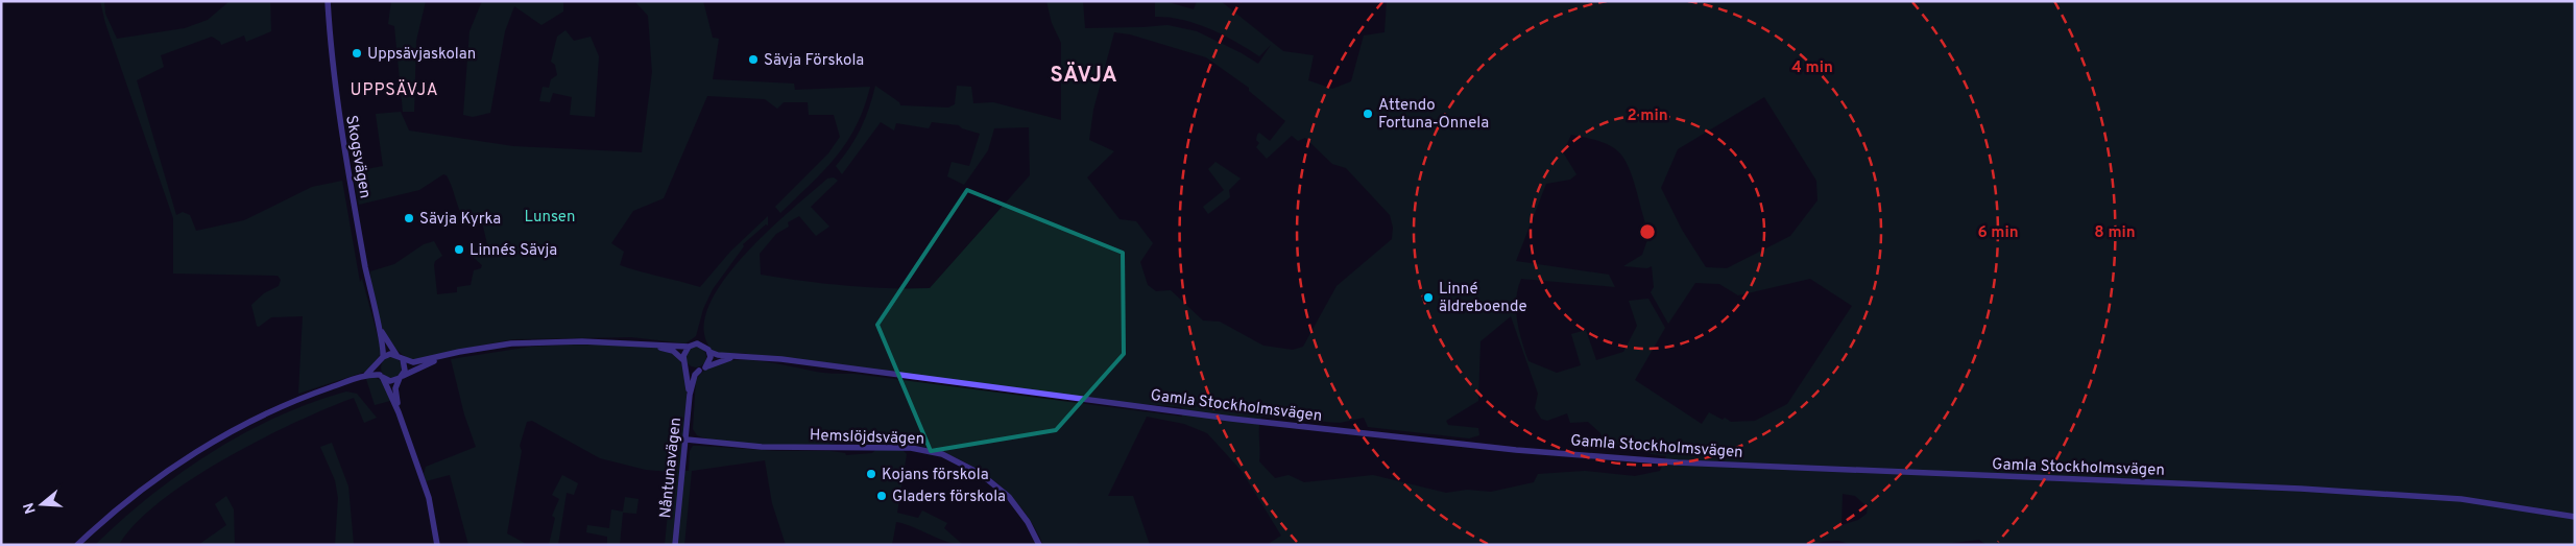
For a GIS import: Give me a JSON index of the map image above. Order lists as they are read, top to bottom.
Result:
{
  "streets": {
    "main road": [
      "Skogsvägen",
      "Gamla Stockholmsvägen",
      "Hemslöjdsvägen",
      "Nåntunavägen"
    ]
  },
  "crossings": [
    ["Gamla Stockholmsvägen", "Nåntunavägen"],
    ["Hemslöjdsvägen", "Nåntunavägen"]
  ],
  "districts": ["SÄVJA", "UPPSÄVJA"],
  "parks": ["Lunsen"],
  "places": [
    "Uppsävjaskolan",
    "Sävja Förskola",
    "Attendo Fortuna-Onnela",
    "Sävja Kyrka",
    "Linnés Sävja",
    "Linné äldreboende",
    "Kojans förskola",
    "Gladers förskola"
  ],
  "north": "left",
  "rings": [
    "4 min",
    "2 min",
    "6 min",
    "8 min"
  ]
}
